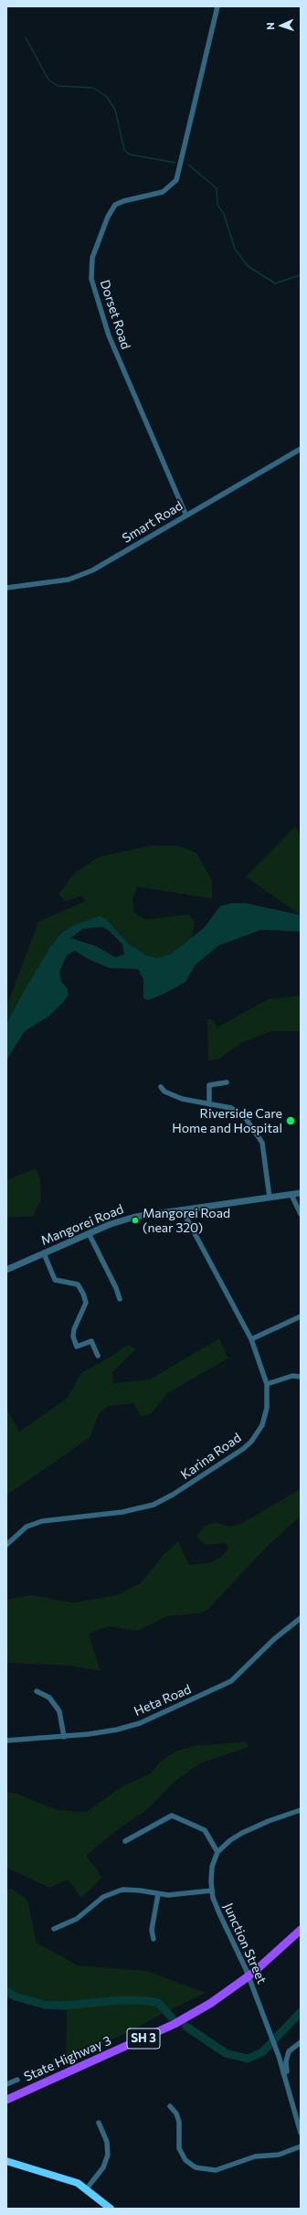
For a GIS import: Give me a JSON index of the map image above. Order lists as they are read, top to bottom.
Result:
{
  "streets": {
    "highway": ["SH 3", "State Highway 3"],
    "street": [
      "Dorset Road",
      "Smart Road",
      "Mangorei Road",
      "Karina Road",
      "Heta Road",
      "Junction Street"
    ]
  },
  "crossings": [
    ["Dorset Road", "Smart Road"],
    ["Mangorei Road", "Karina Road"]
  ],
  "places": ["Riverside Care Home and Hospital", "Mangorei Road (near 320)"],
  "north": "left"
}
